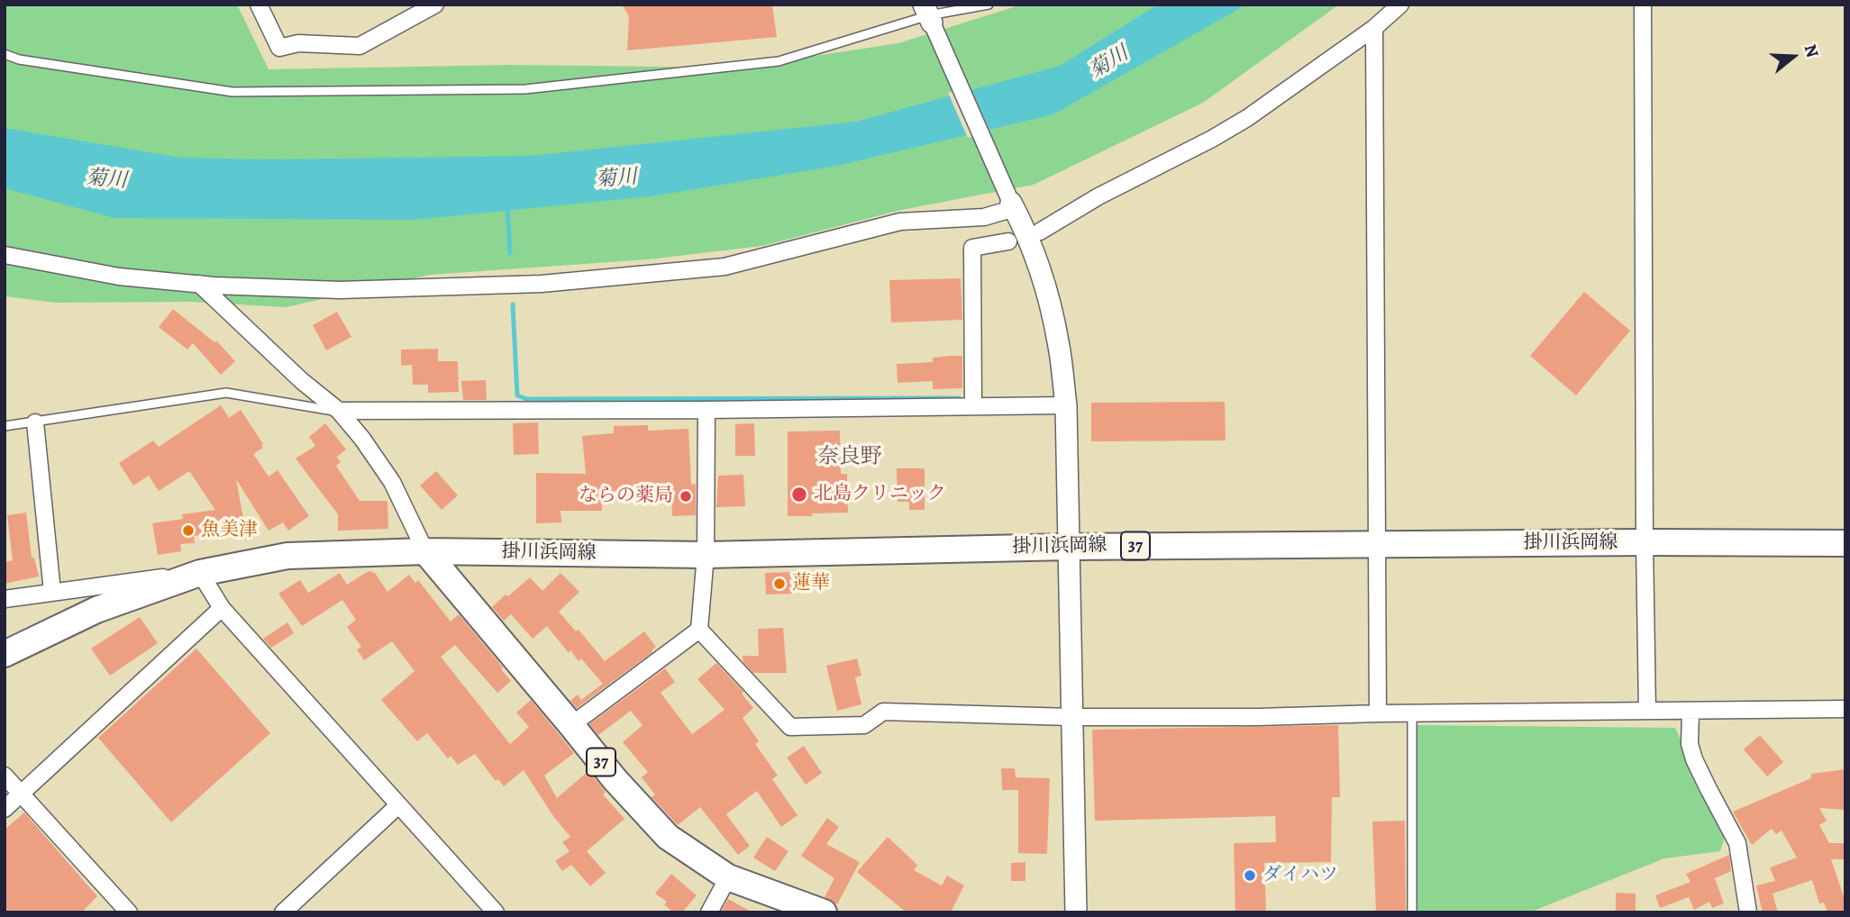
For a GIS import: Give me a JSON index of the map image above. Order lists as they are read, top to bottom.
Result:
{
  "streets": {
    "main road": ["掛川浜岡線", "37"]
  },
  "crossings": [
    ["掛川浜岡線", "37"]
  ],
  "districts": ["奈良野"],
  "water": ["菊川"],
  "places": [
    "北島クリニック",
    "ならの薬局",
    "魚美津",
    "蓮華",
    "ダイハツ"
  ],
  "north": "right"
}
